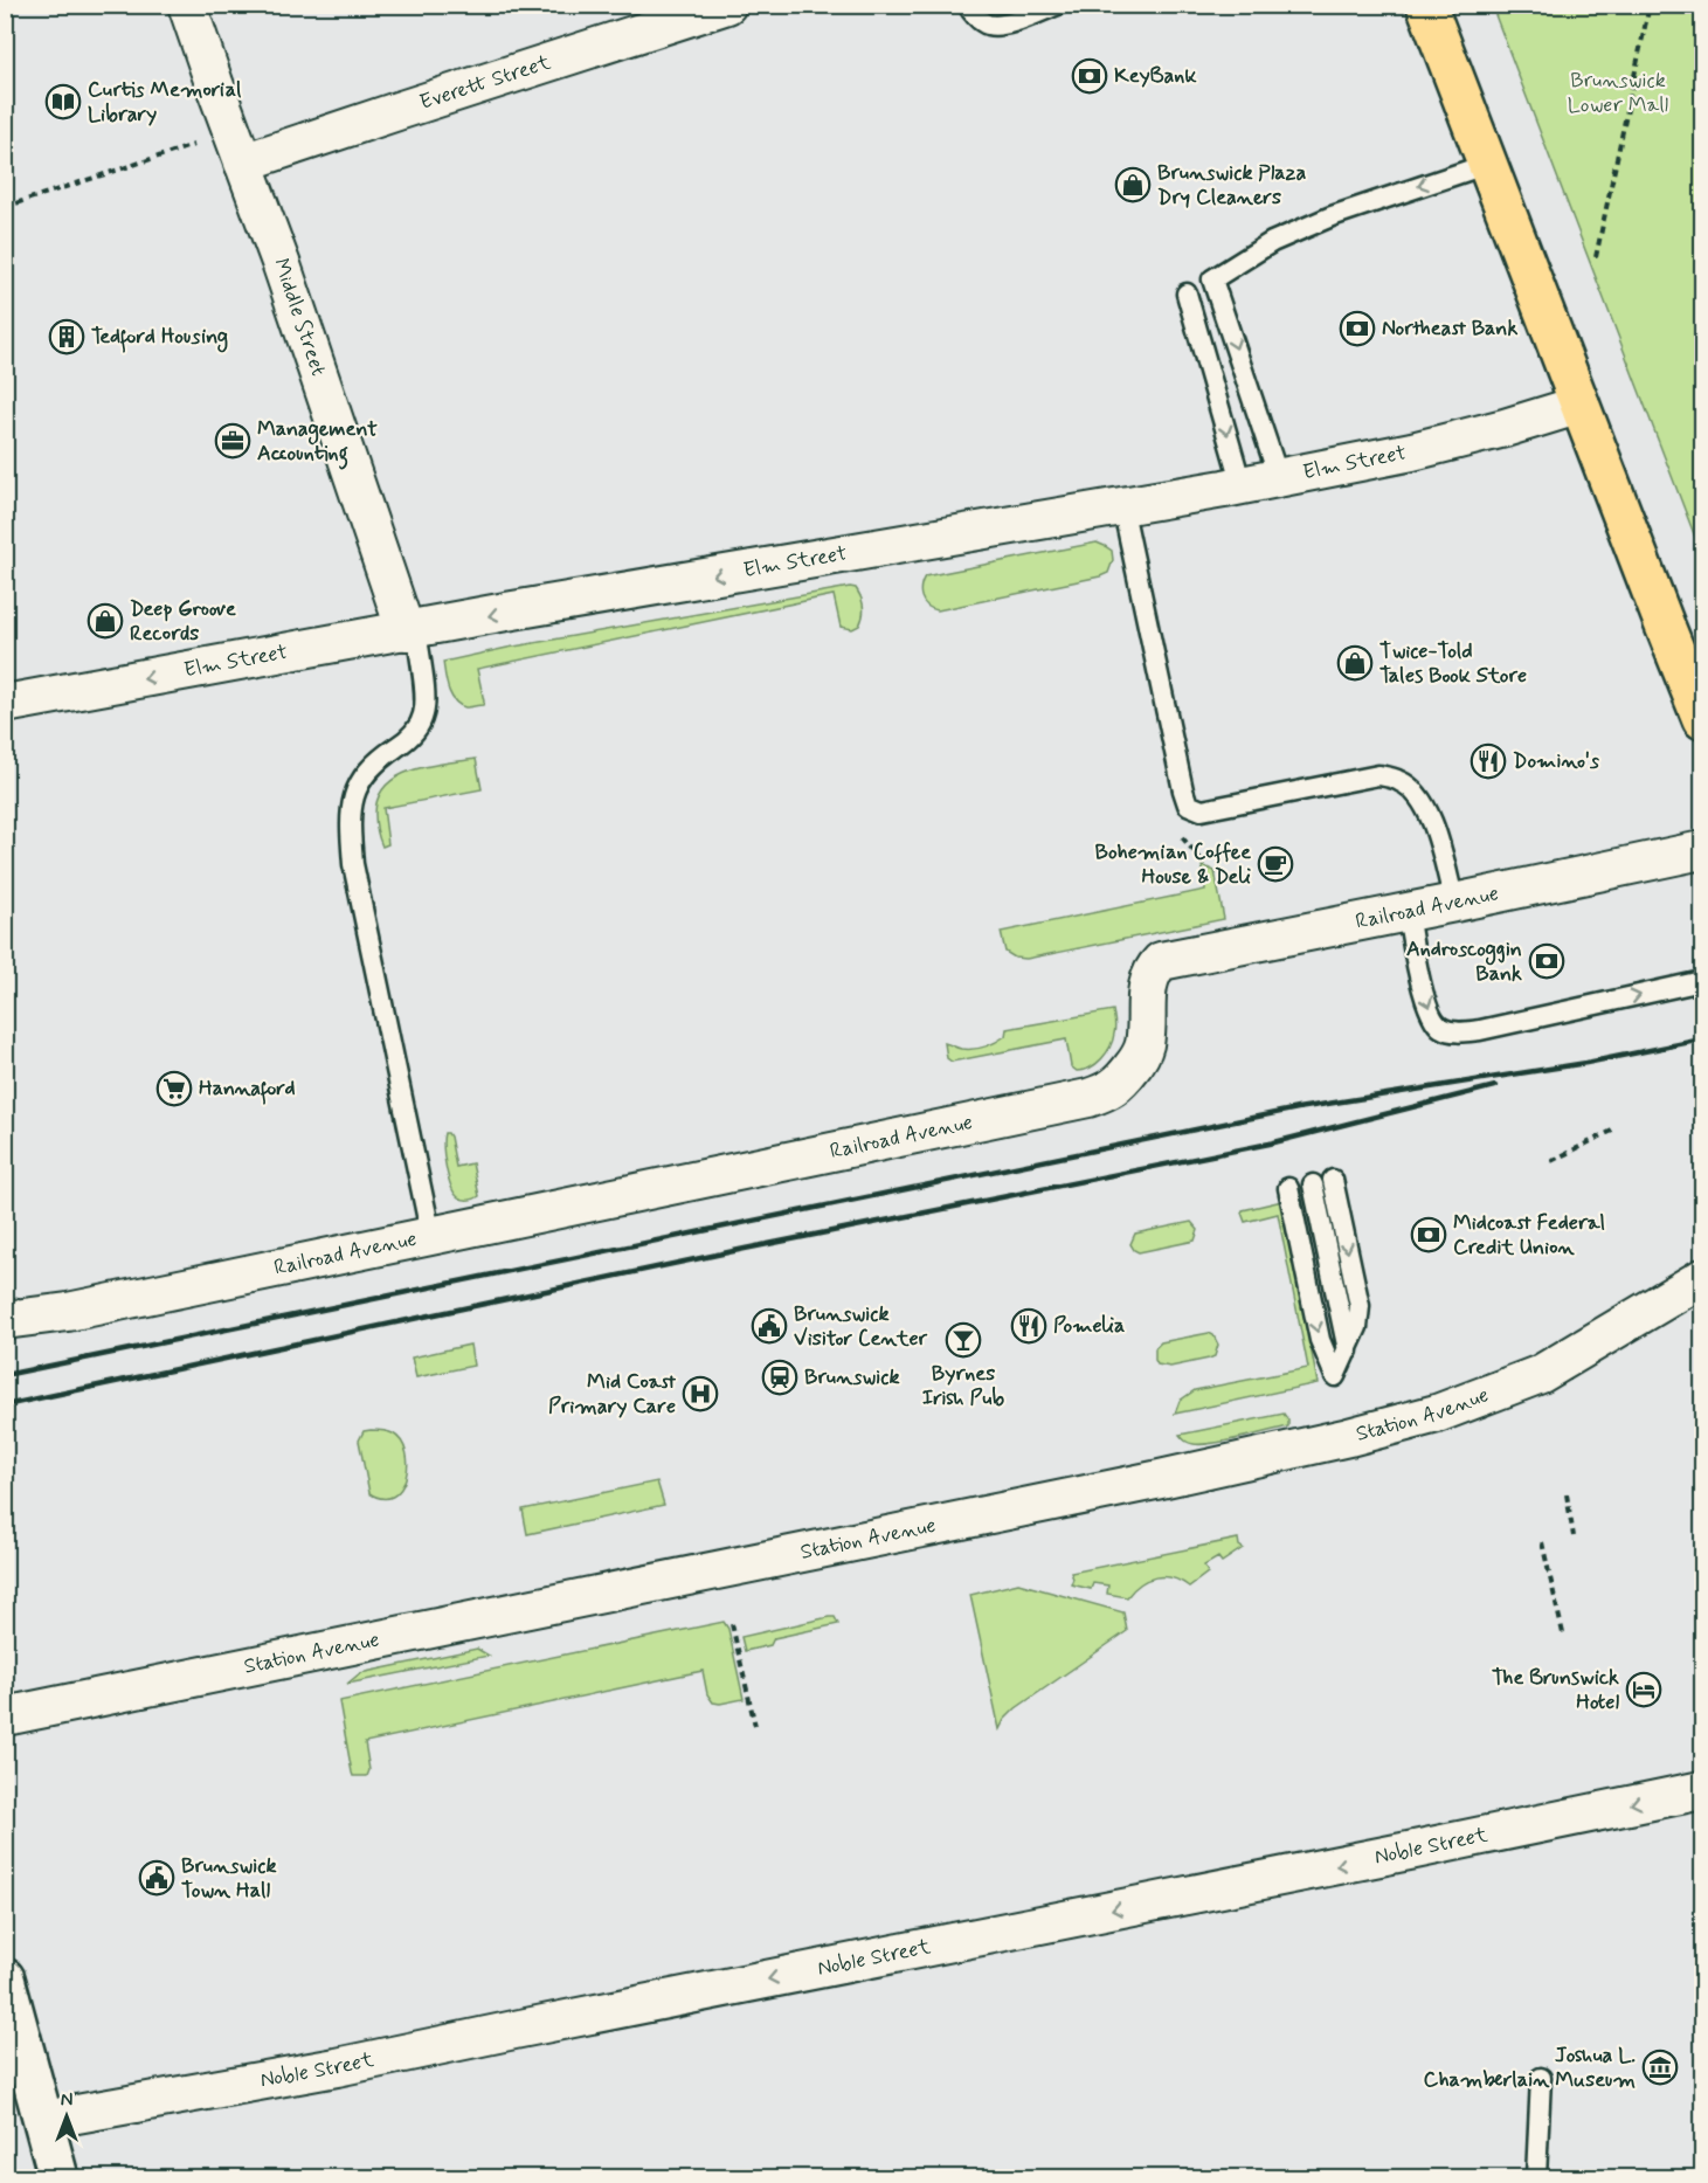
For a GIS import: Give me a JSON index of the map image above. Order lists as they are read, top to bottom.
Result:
{
  "streets": {
    "street": [
      "Everett Street",
      "Middle Street",
      "Elm Street",
      "Railroad Avenue",
      "Station Avenue",
      "Noble Street"
    ]
  },
  "crossings": [
    ["Everett Street", "Middle Street"],
    ["Middle Street", "Elm Street"]
  ],
  "one_way": ["Elm Street", "Noble Street"],
  "parks": ["Brunswick Lower Mall"],
  "places": {
    "bank": [
      "KeyBank",
      "Northeast Bank",
      "Androscoggin Bank",
      "Midcoast Federal Credit Union"
    ],
    "library": ["Curtis Memorial Library"],
    "shop": ["Brunswick Plaza Dry Cleaners", "Deep Groove Records", "Twice-Told Tales Book Store"],
    "building": ["Tedford Housing"],
    "office": ["Management Accounting"],
    "restaurant": ["Domino's", "Pomelia"],
    "cafe": ["Bohemian Coffee House & Deli"],
    "supermarket": ["Hannaford"],
    "public building": ["Brunswick Visitor Center", "Brunswick Town Hall"],
    "bar": ["Byrnes Irish Pub"],
    "station": ["Brunswick"],
    "hospital": ["Mid Coast Primary Care"],
    "hotel": ["The Brunswick Hotel"],
    "museum": ["Joshua L. Chamberlain Museum"]
  },
  "north": "top"
}
